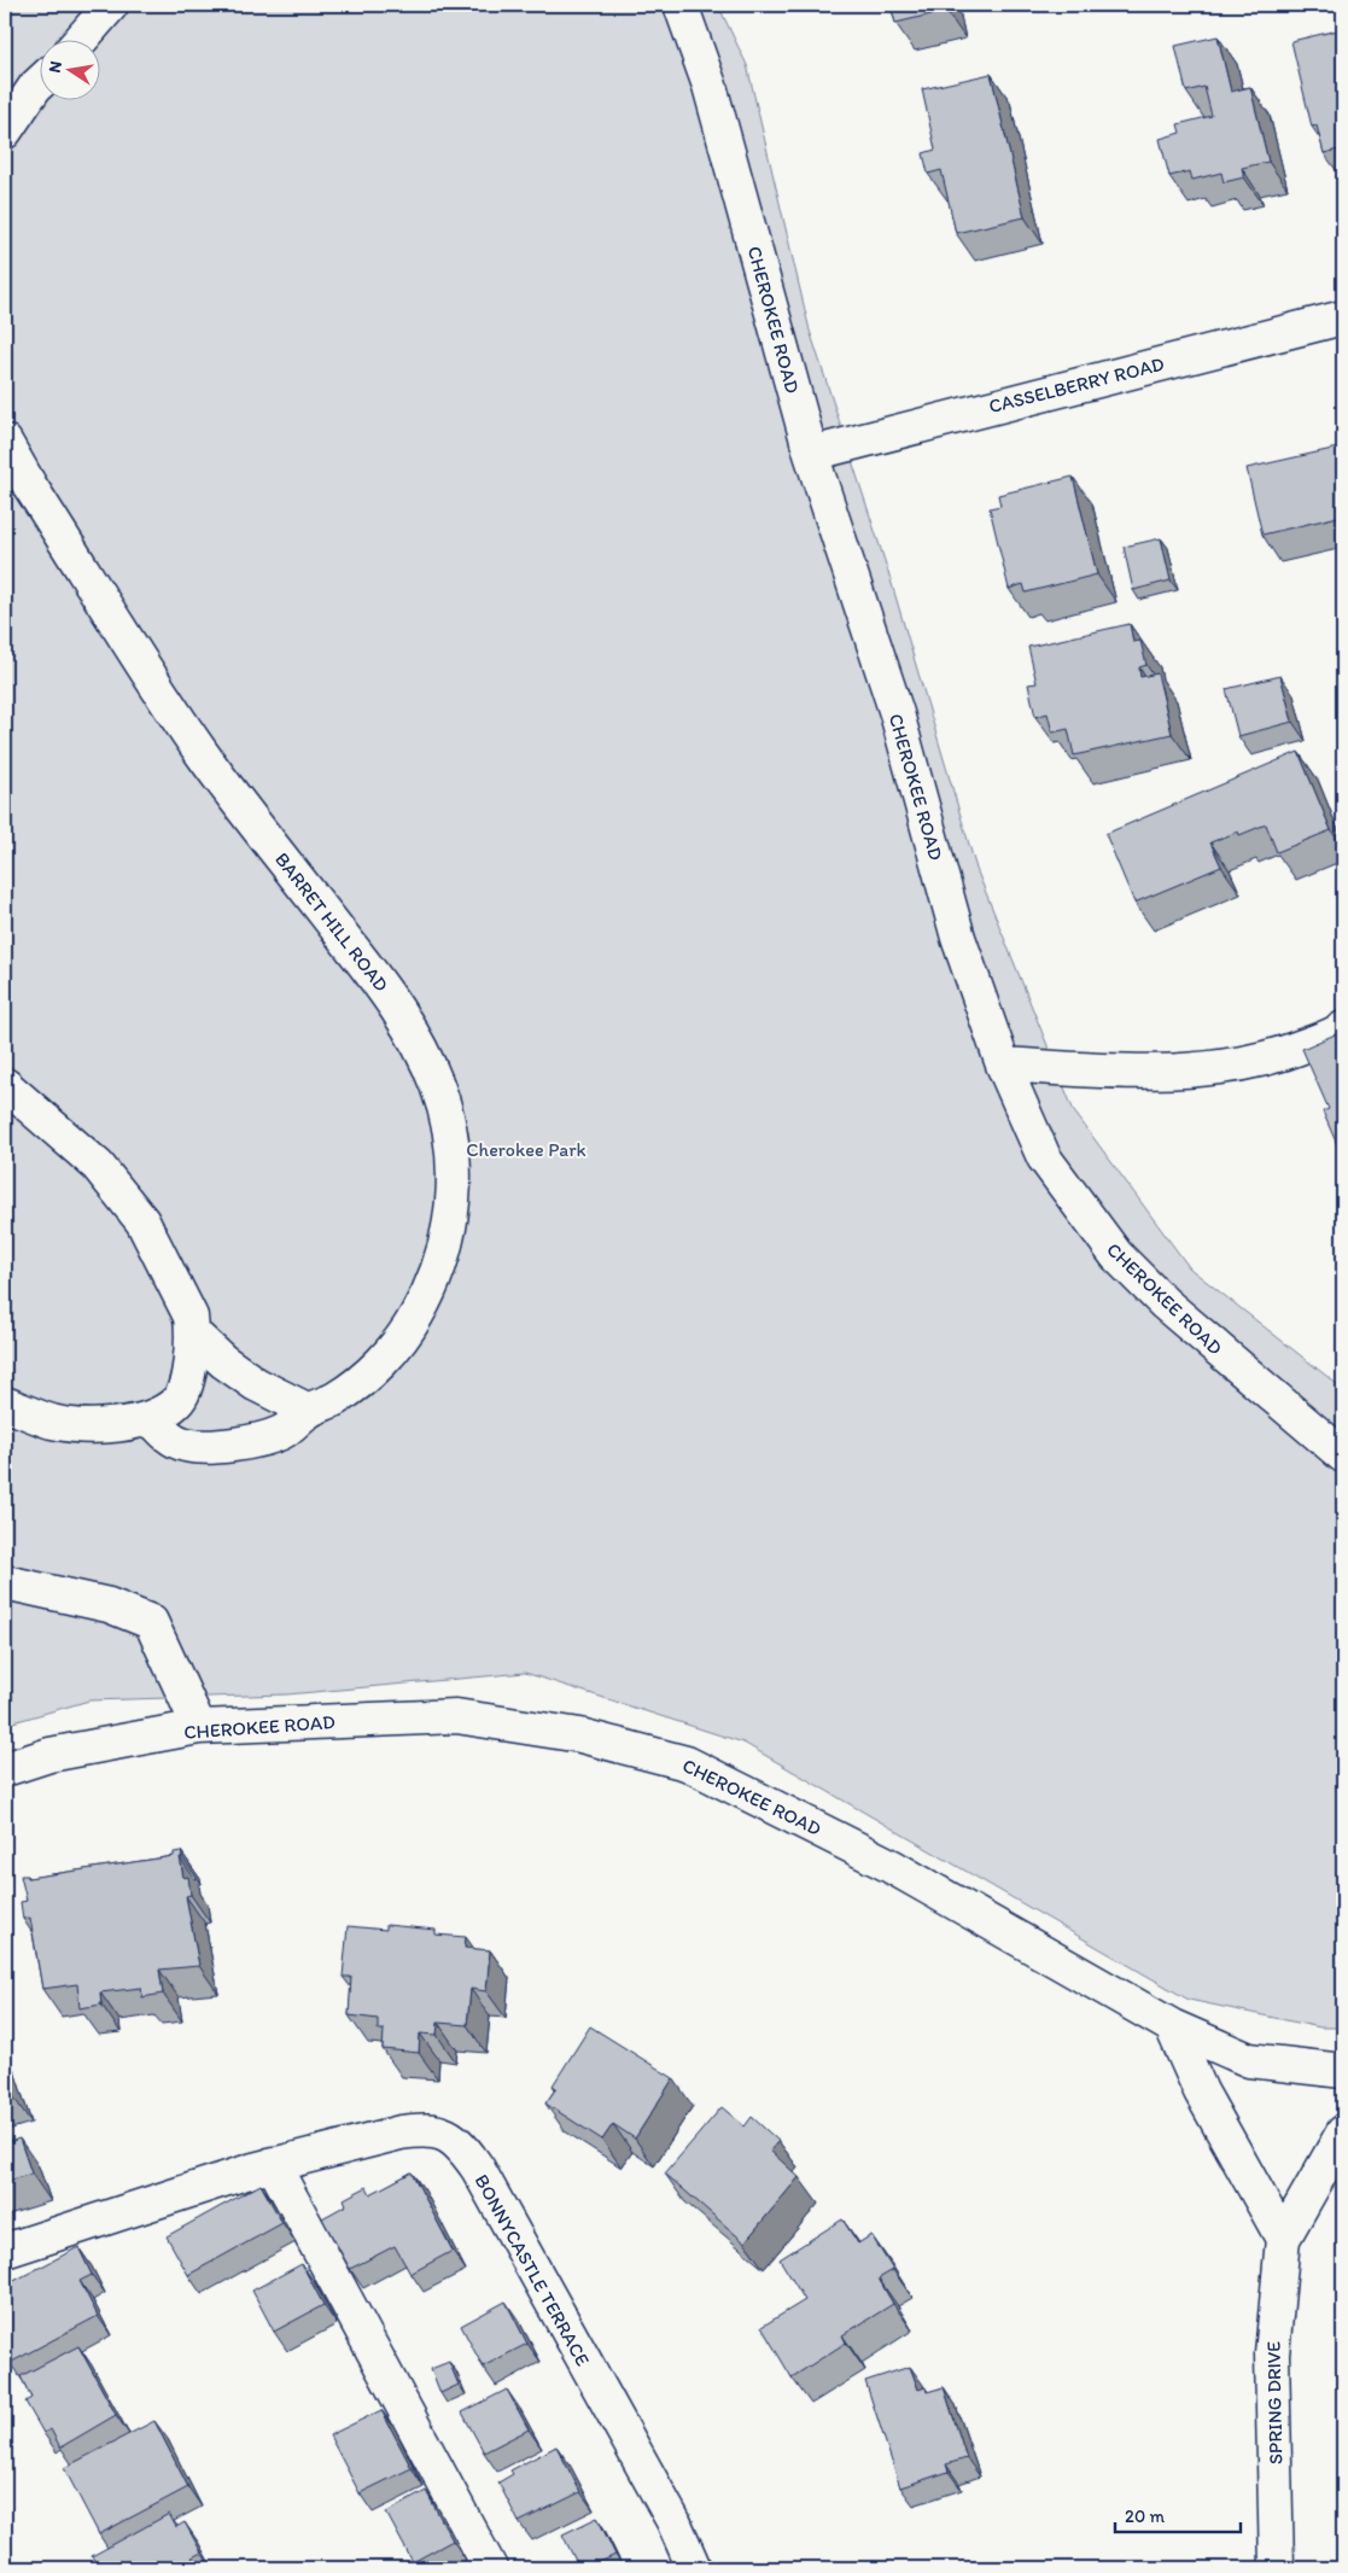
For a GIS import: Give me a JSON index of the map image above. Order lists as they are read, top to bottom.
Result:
{
  "streets": {
    "street": [
      "CHEROKEE ROAD",
      "CASSELBERRY ROAD",
      "BARRET HILL ROAD",
      "BONNYCASTLE TERRACE",
      "SPRING DRIVE"
    ]
  },
  "crossings": [
    ["CHEROKEE ROAD", "CASSELBERRY ROAD"]
  ],
  "parks": ["Cherokee Park"],
  "scale_bar": "20 m",
  "north": "left"
}
